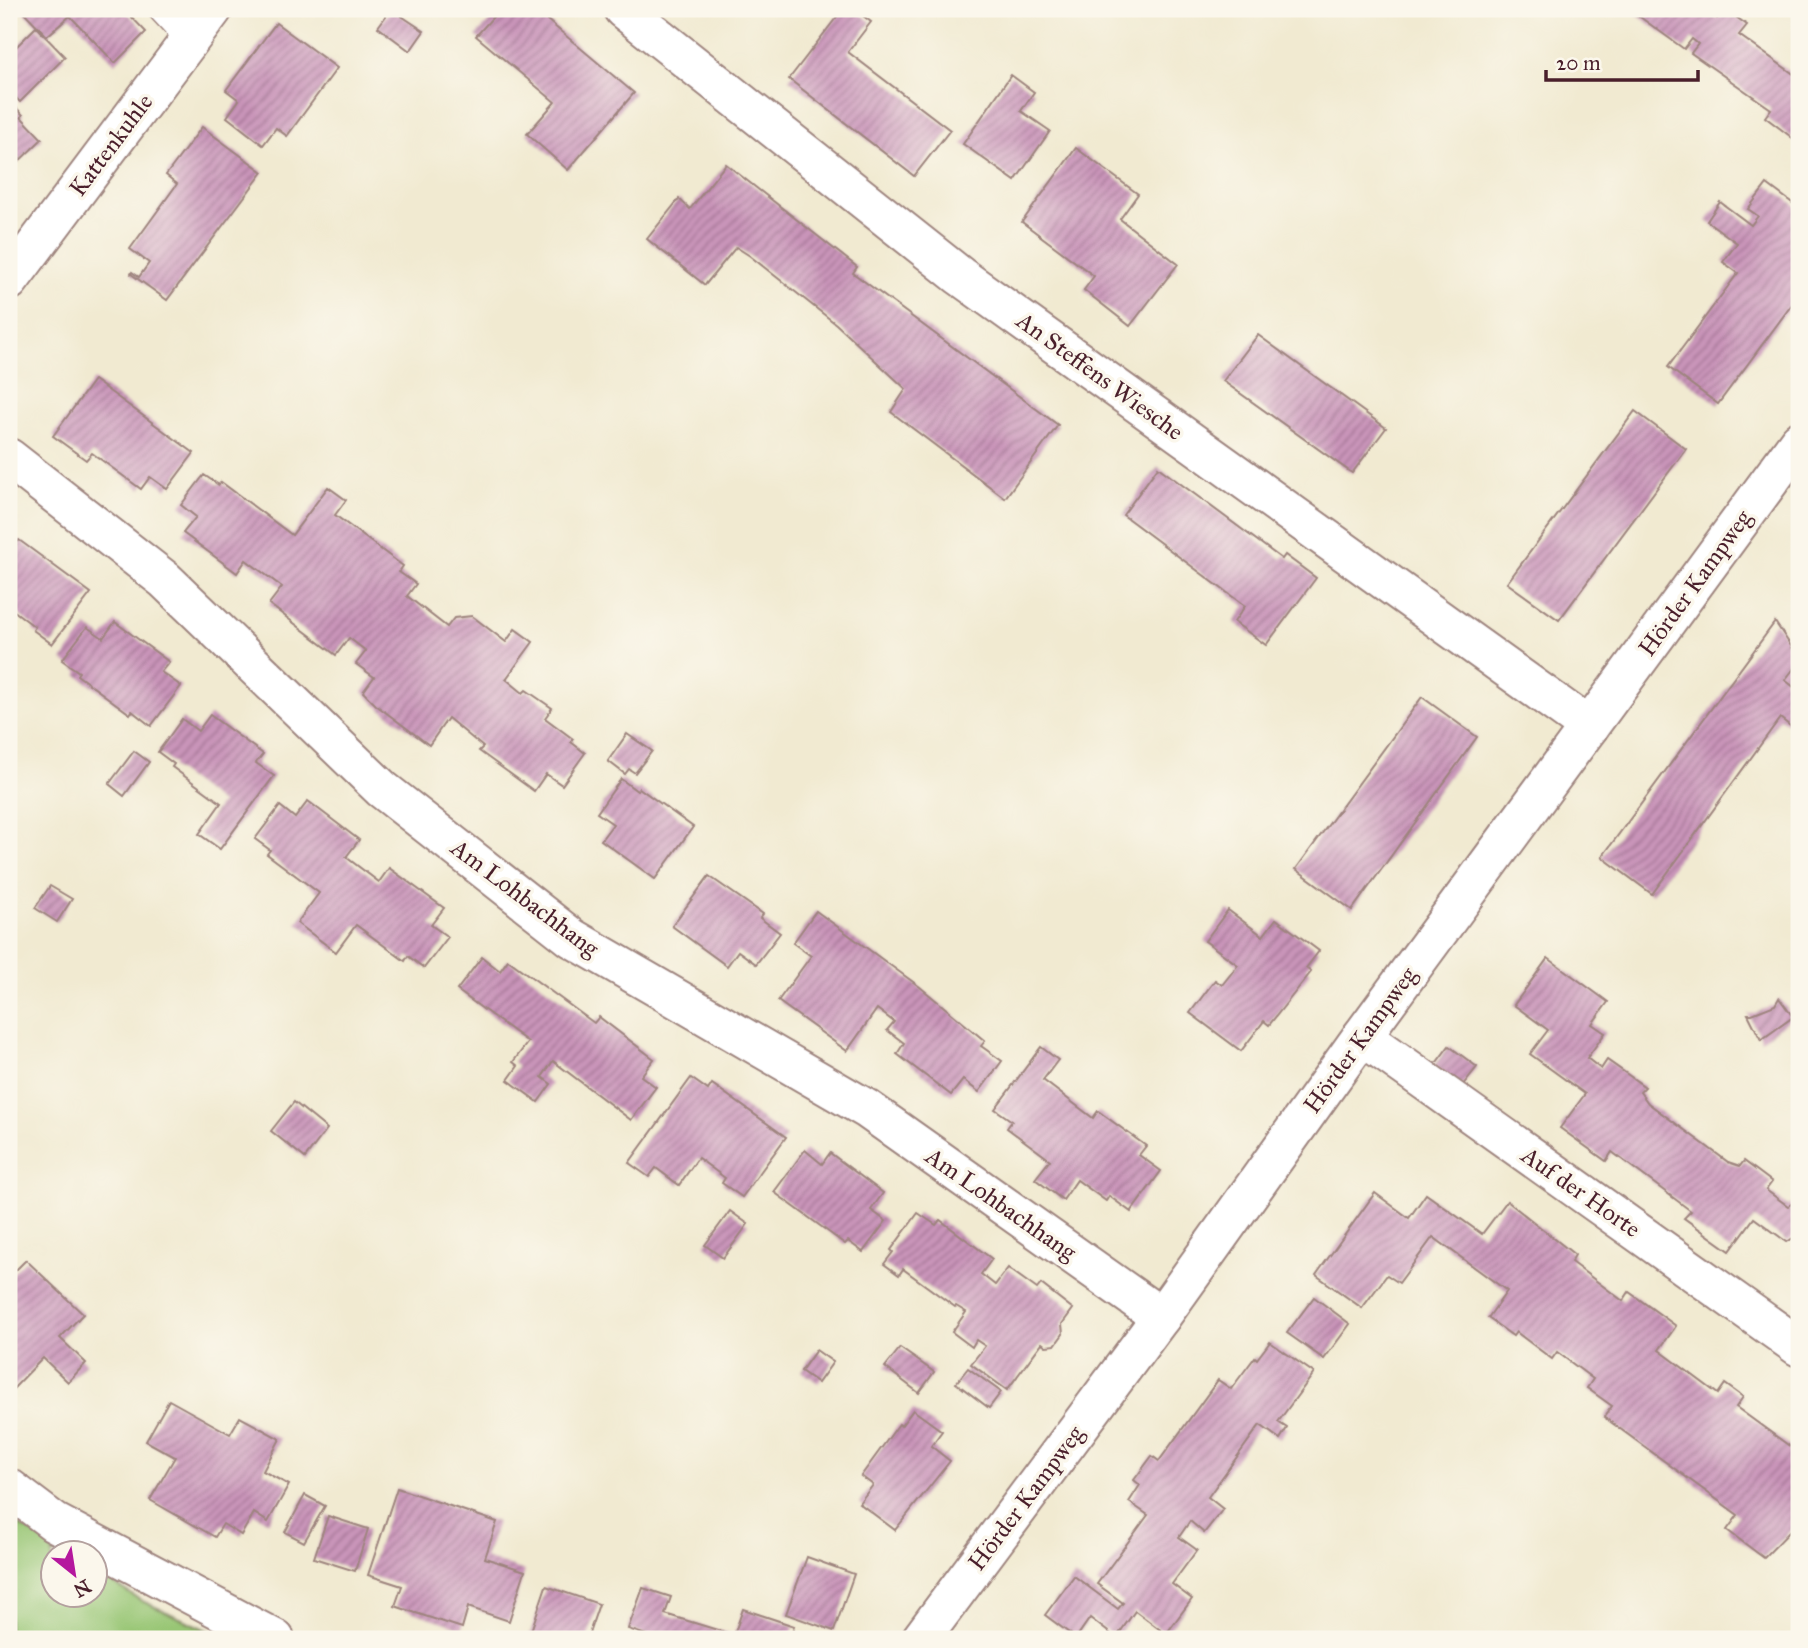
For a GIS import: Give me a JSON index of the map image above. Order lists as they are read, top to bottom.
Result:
{
  "streets": {
    "street": [
      "Kattenkuhle",
      "An Steffens Wiesche",
      "Hörder Kampweg",
      "Am Lohbachhang",
      "Auf der Horte"
    ]
  },
  "crossings": [
    ["An Steffens Wiesche", "Hörder Kampweg"],
    ["Hörder Kampweg", "Am Lohbachhang"],
    ["Hörder Kampweg", "Auf der Horte"]
  ],
  "scale_bar": "20 m",
  "north": "bottom right"
}
